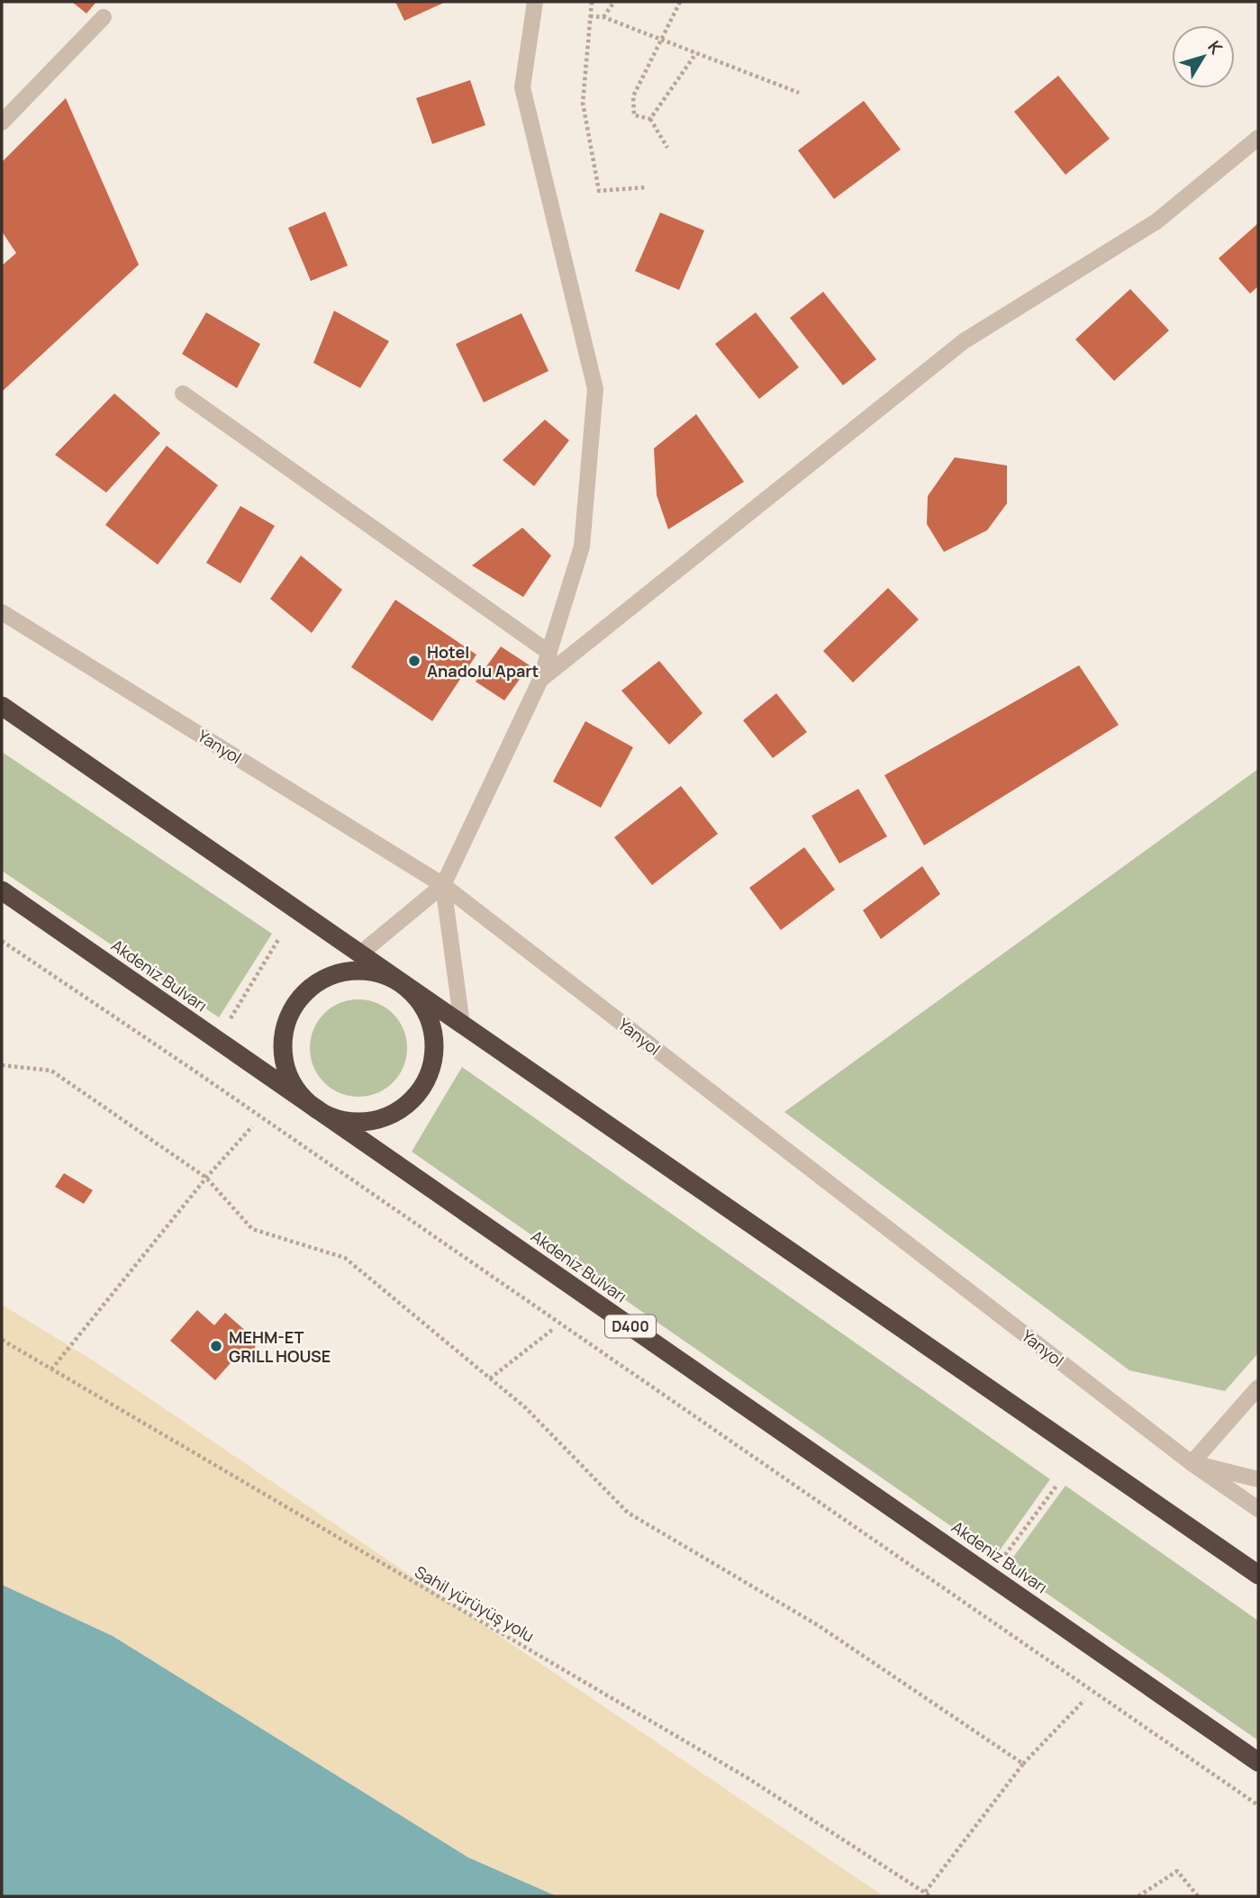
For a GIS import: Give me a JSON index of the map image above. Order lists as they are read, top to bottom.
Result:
{
  "streets": {
    "highway": ["Akdeniz Bulvarı", "D400"],
    "street": ["Yanyol"],
    "path": ["Sahil yürüyüş yolu"]
  },
  "places": ["Hotel Anadolu Apart", "MEHM-ET GRILL HOUSE"],
  "north": "top right"
}
